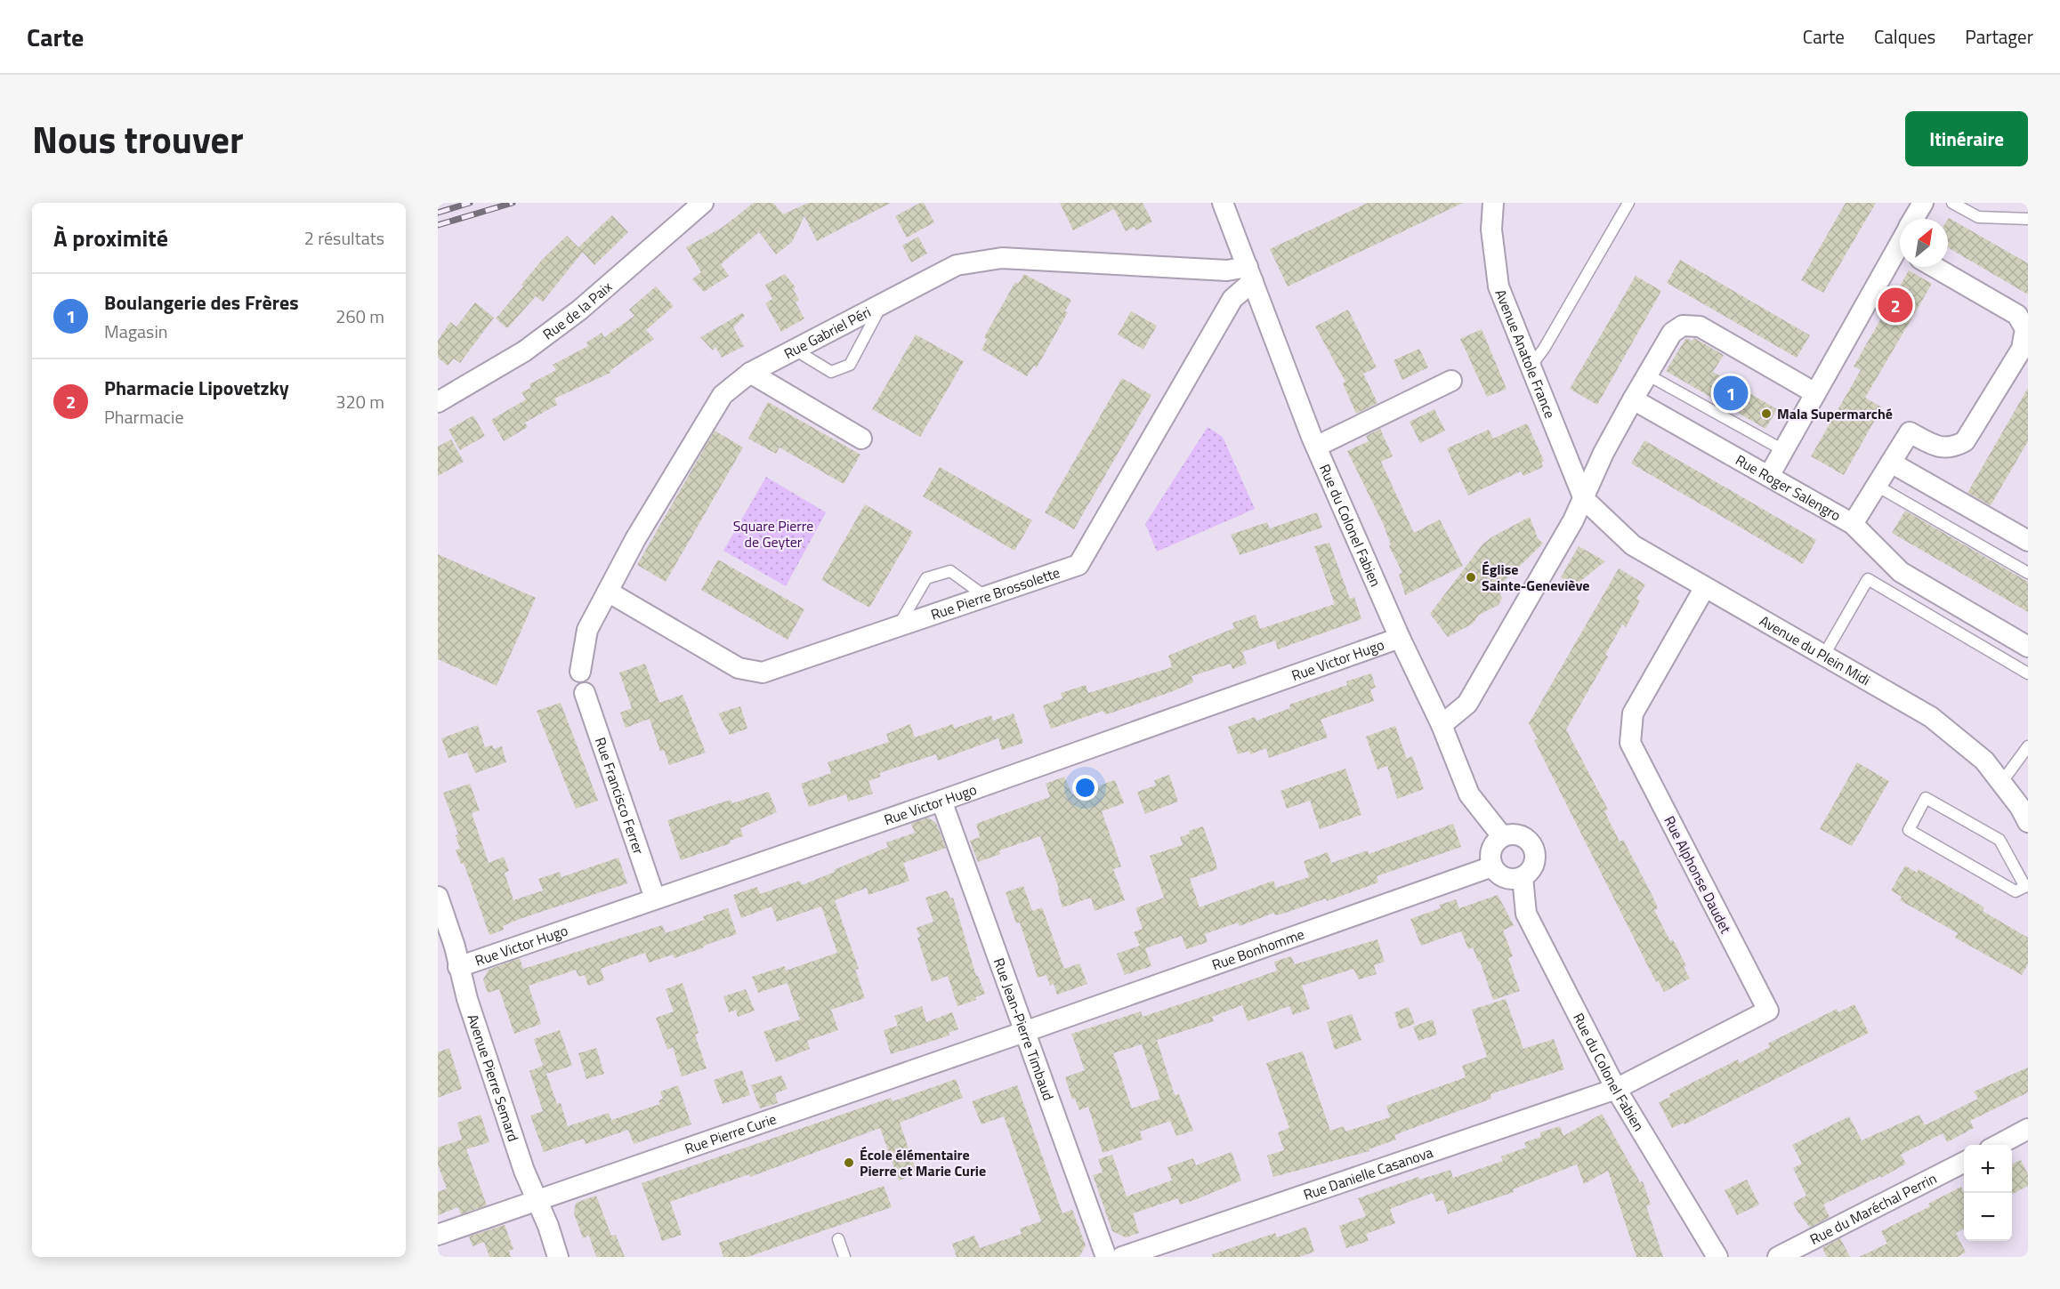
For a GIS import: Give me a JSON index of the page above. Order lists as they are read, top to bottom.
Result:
{
  "streets": {
    "street": [
      "Rue de la Paix",
      "Rue Gabriel Péri",
      "Avenue Anatole France",
      "Rue Roger Salengro",
      "Rue du Colonel Fabien",
      "Rue Pierre Brossolette",
      "Avenue du Plein Midi",
      "Rue Victor Hugo",
      "Rue Francisco Ferrer",
      "Rue Alphonse Daudet",
      "Rue Bonhomme",
      "Rue Jean-Pierre Timbaud",
      "Avenue Pierre Semard",
      "Rue Pierre Curie",
      "Rue Danielle Casanova",
      "Rue du Maréchal Perrin"
    ]
  },
  "crossings": [
    ["Rue Gabriel Péri", "Rue du Colonel Fabien"],
    ["Rue Gabriel Péri", "Rue Pierre Brossolette"],
    ["Avenue Anatole France", "Avenue du Plein Midi"],
    ["Rue du Colonel Fabien", "Rue Pierre Brossolette"],
    ["Rue du Colonel Fabien", "Rue Victor Hugo"],
    ["Rue du Colonel Fabien", "Rue Alphonse Daudet"],
    ["Rue du Colonel Fabien", "Rue Bonhomme"],
    ["Rue du Colonel Fabien", "Rue Danielle Casanova"],
    ["Avenue du Plein Midi", "Rue Alphonse Daudet"],
    ["Rue Victor Hugo", "Rue Francisco Ferrer"],
    ["Rue Victor Hugo", "Rue Jean-Pierre Timbaud"],
    ["Rue Victor Hugo", "Avenue Pierre Semard"],
    ["Rue Alphonse Daudet", "Rue Danielle Casanova"],
    ["Rue Bonhomme", "Rue Jean-Pierre Timbaud"],
    ["Rue Bonhomme", "Rue Pierre Curie"],
    ["Rue Jean-Pierre Timbaud", "Rue Pierre Curie"],
    ["Avenue Pierre Semard", "Rue Pierre Curie"]
  ],
  "parks": ["Square Pierre de Geyter"],
  "places": ["Mala Supermarché", "Église Sainte-Geneviève", "École élémentaire Pierre et Marie Curie"],
  "north": "top right",
  "page": {
    "header": "Carte",
    "nav": ["Carte", "Calques", "Partager"],
    "title": "Nous trouver",
    "buttons": "Itinéraire",
    "heading": ["À proximité", "2 résultats"],
    "list": [
      {
        "mark": "1",
        "name": "Boulangerie des Frères",
        "note": "Magasin",
        "value": "260 m"
      },
      {
        "mark": "2",
        "name": "Pharmacie Lipovetzky",
        "note": "Pharmacie",
        "value": "320 m"
      }
    ],
    "pins": ["2", "1"],
    "map_buttons": ["+", "−"]
  }
}
